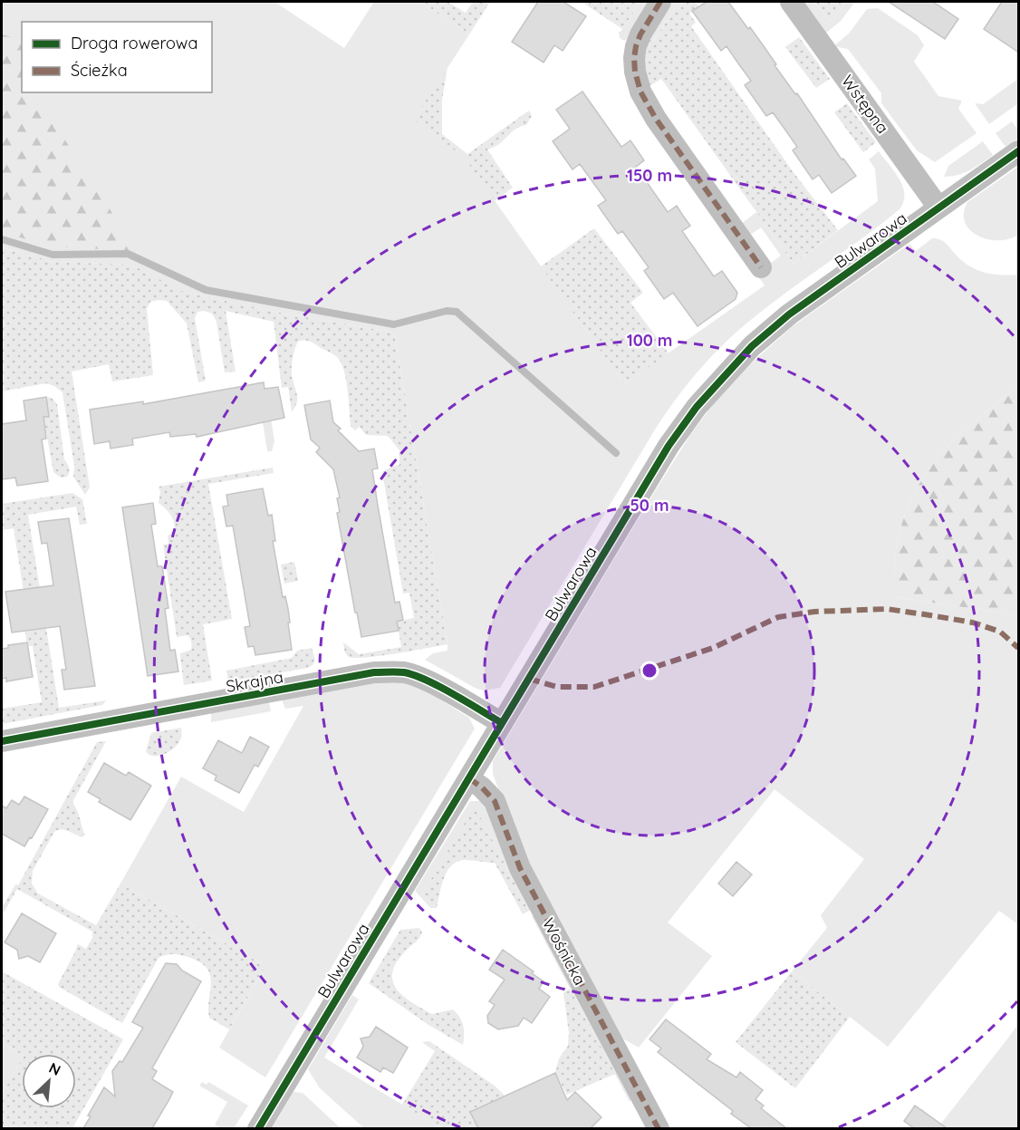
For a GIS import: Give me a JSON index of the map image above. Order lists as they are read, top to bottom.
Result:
{
  "streets": {
    "street": [
      "Wstępna",
      "Bulwarowa",
      "Skrajna",
      "Wośnicka"
    ]
  },
  "crossings": [
    ["Wstępna", "Bulwarowa"],
    ["Bulwarowa", "Skrajna"],
    ["Bulwarowa", "Wośnicka"]
  ],
  "legend": ["Droga rowerowa", "Ścieżka"],
  "north": "top right",
  "rings": ["150 m", "100 m", "50 m"]
}
